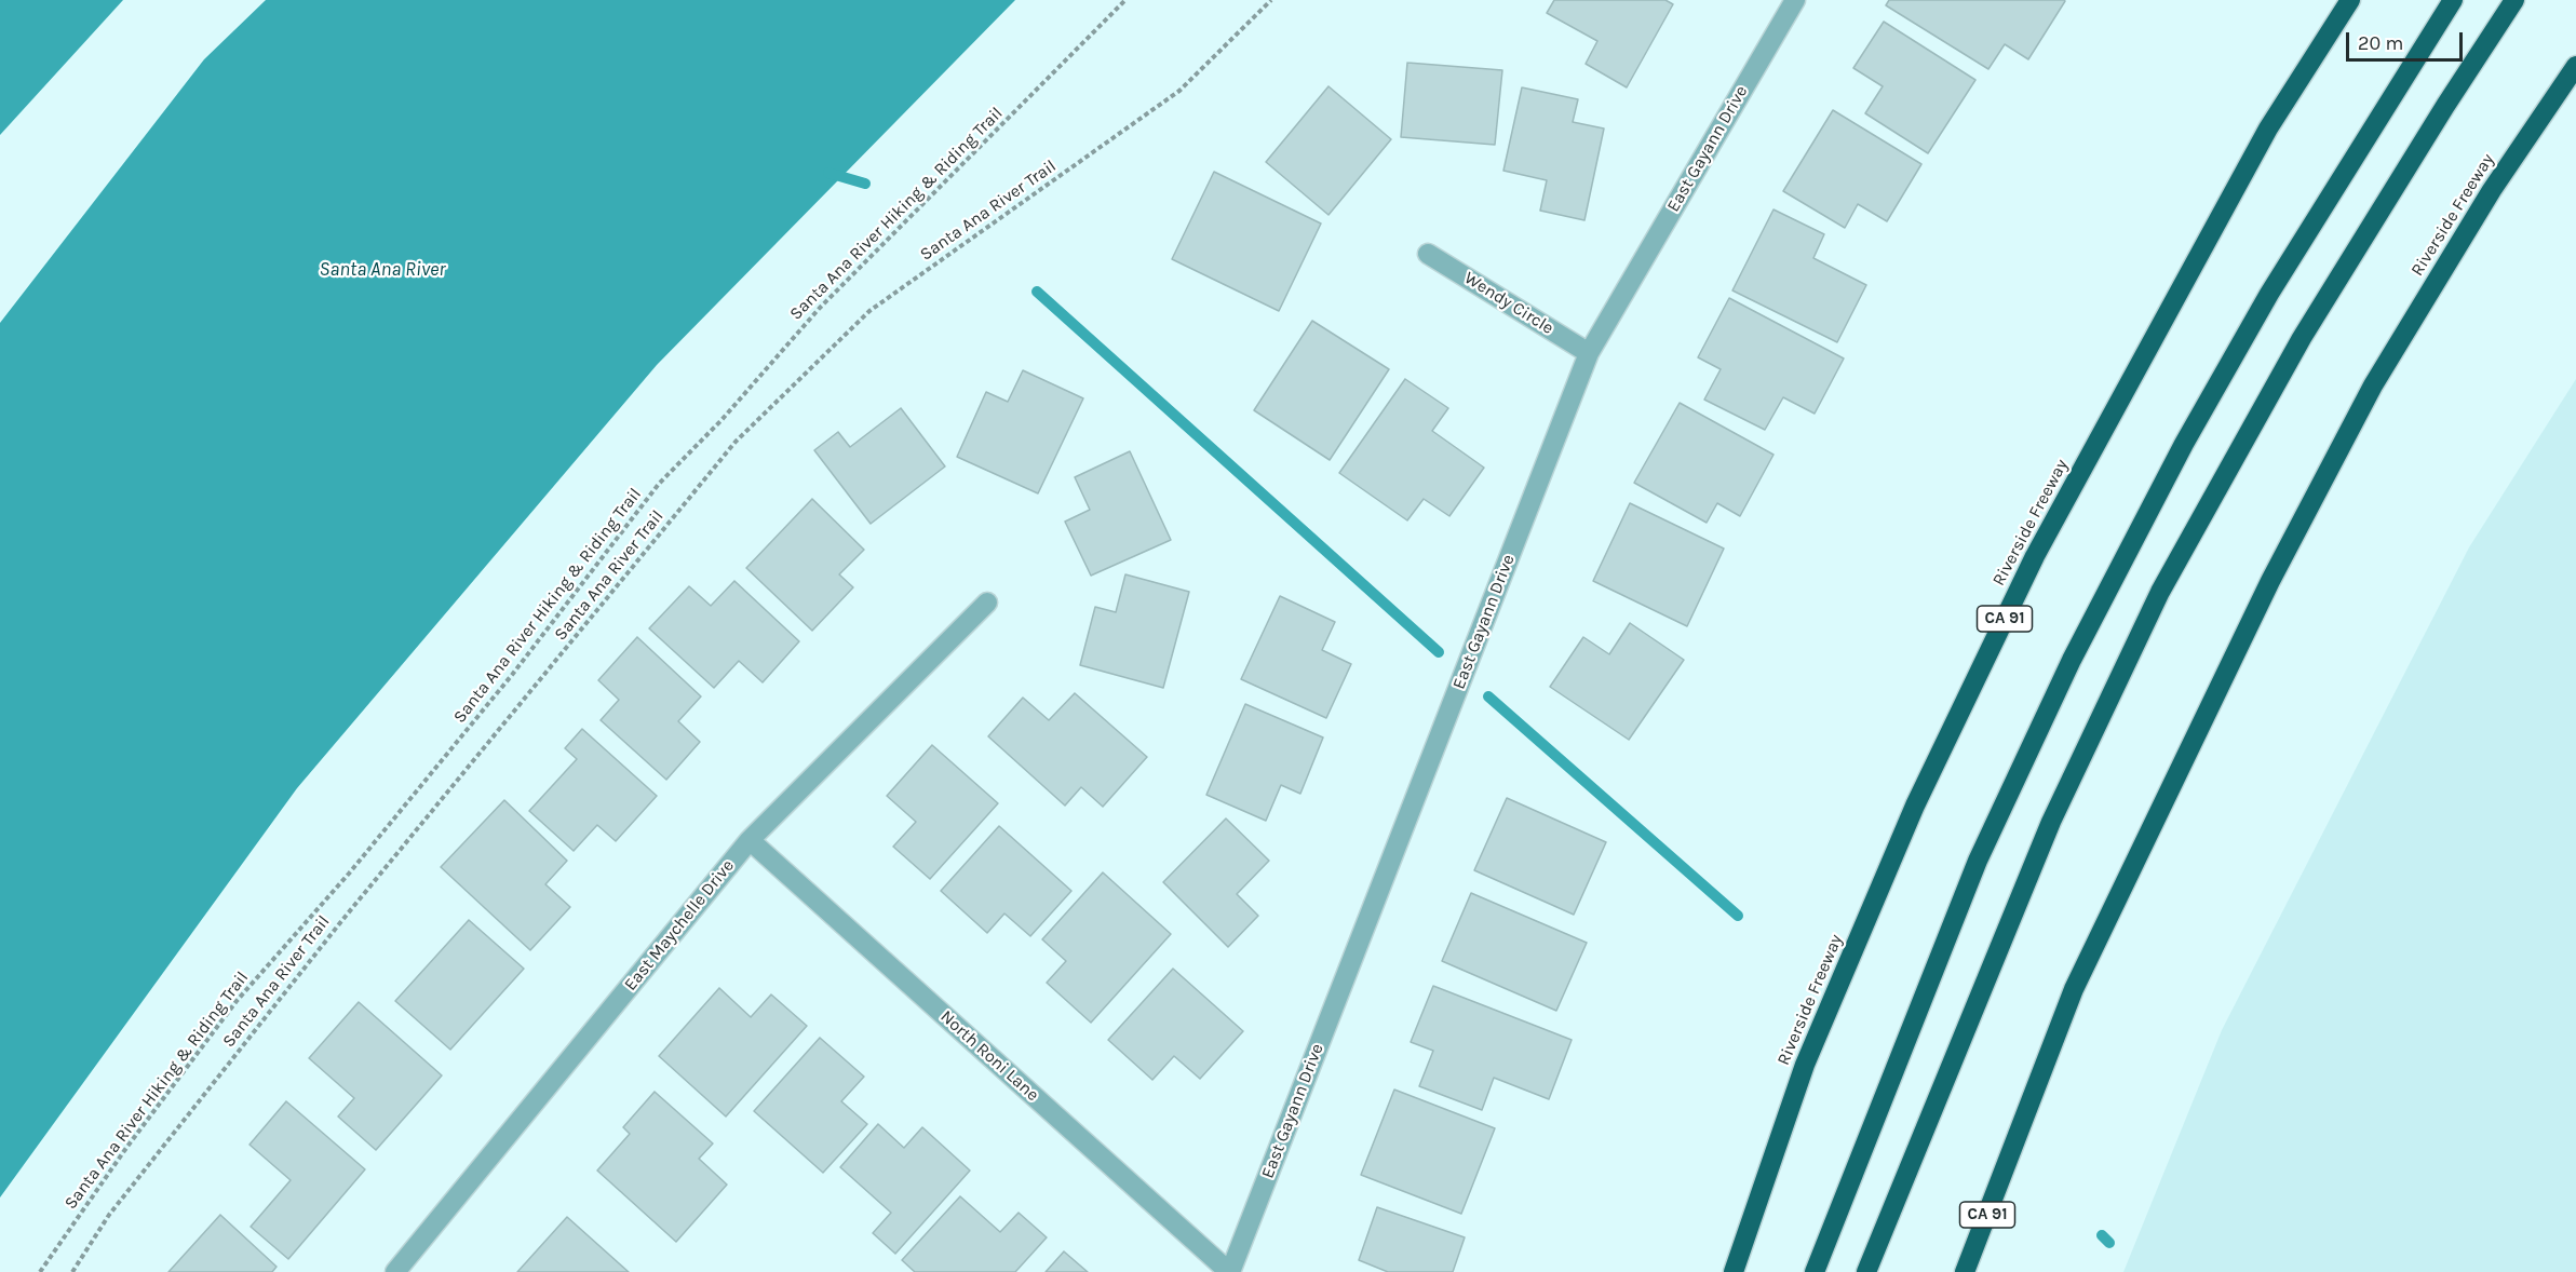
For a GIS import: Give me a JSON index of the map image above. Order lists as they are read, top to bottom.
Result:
{
  "streets": {
    "highway": ["Riverside Freeway", "CA 91"],
    "street": [
      "East Gayann Drive",
      "Wendy Circle",
      "East Maychelle Drive",
      "North Roni Lane"
    ],
    "path": ["Santa Ana River Trail", "Santa Ana River Hiking & Riding Trail"]
  },
  "crossings": [
    ["East Gayann Drive", "Wendy Circle"],
    ["East Gayann Drive", "North Roni Lane"],
    ["East Maychelle Drive", "North Roni Lane"]
  ],
  "water": ["Santa Ana River"],
  "scale_bar": "20 m"
}
